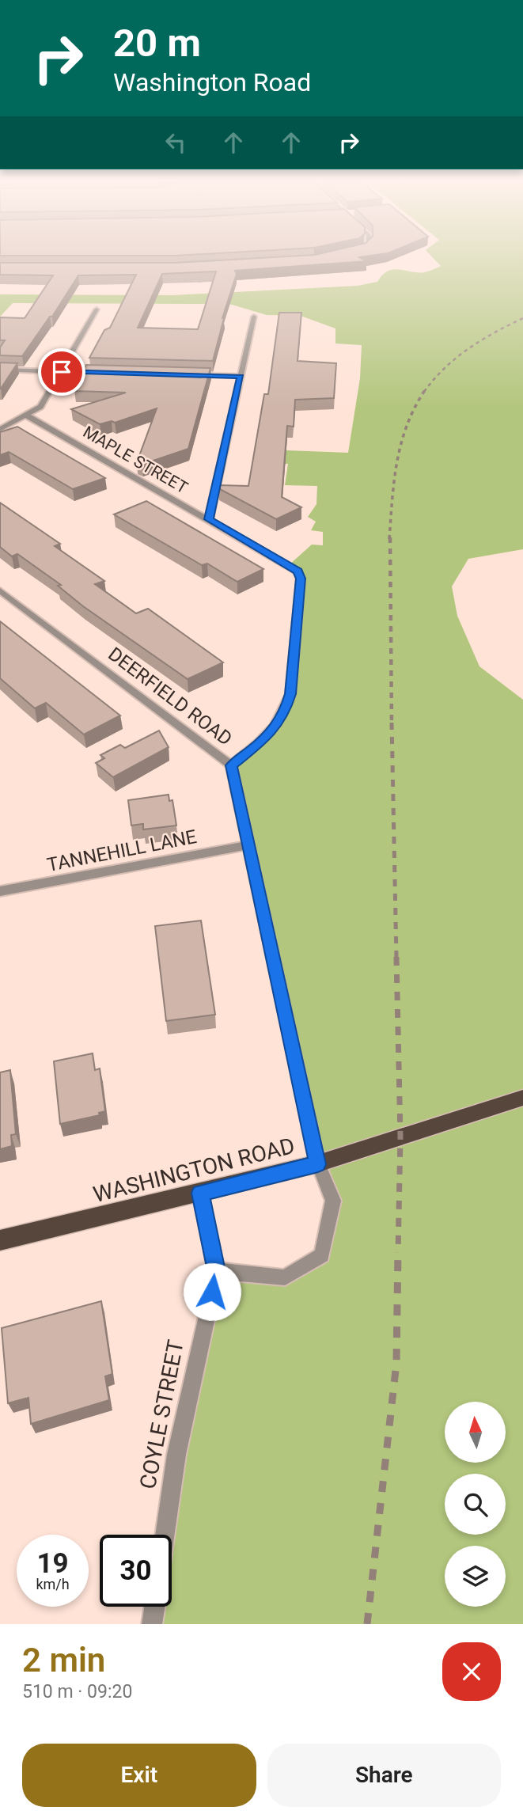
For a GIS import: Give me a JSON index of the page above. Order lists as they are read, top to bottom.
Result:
{
  "streets": {
    "main road": ["WASHINGTON ROAD"],
    "street": [
      "MAPLE STREET",
      "DEERFIELD ROAD",
      "TANNEHILL LANE",
      "COYLE STREET"
    ]
  },
  "crossings": [
    ["MAPLE STREET", "DEERFIELD ROAD"],
    ["DEERFIELD ROAD", "TANNEHILL LANE"],
    ["DEERFIELD ROAD", "WASHINGTON ROAD"]
  ],
  "north": "top",
  "page": {
    "turn": ["20 m", "Washington Road"],
    "speed": "19 km/h",
    "limit": "30",
    "heading": ["2 min", "510 m · 09:20"],
    "buttons": ["Exit", "Share"]
  }
}
